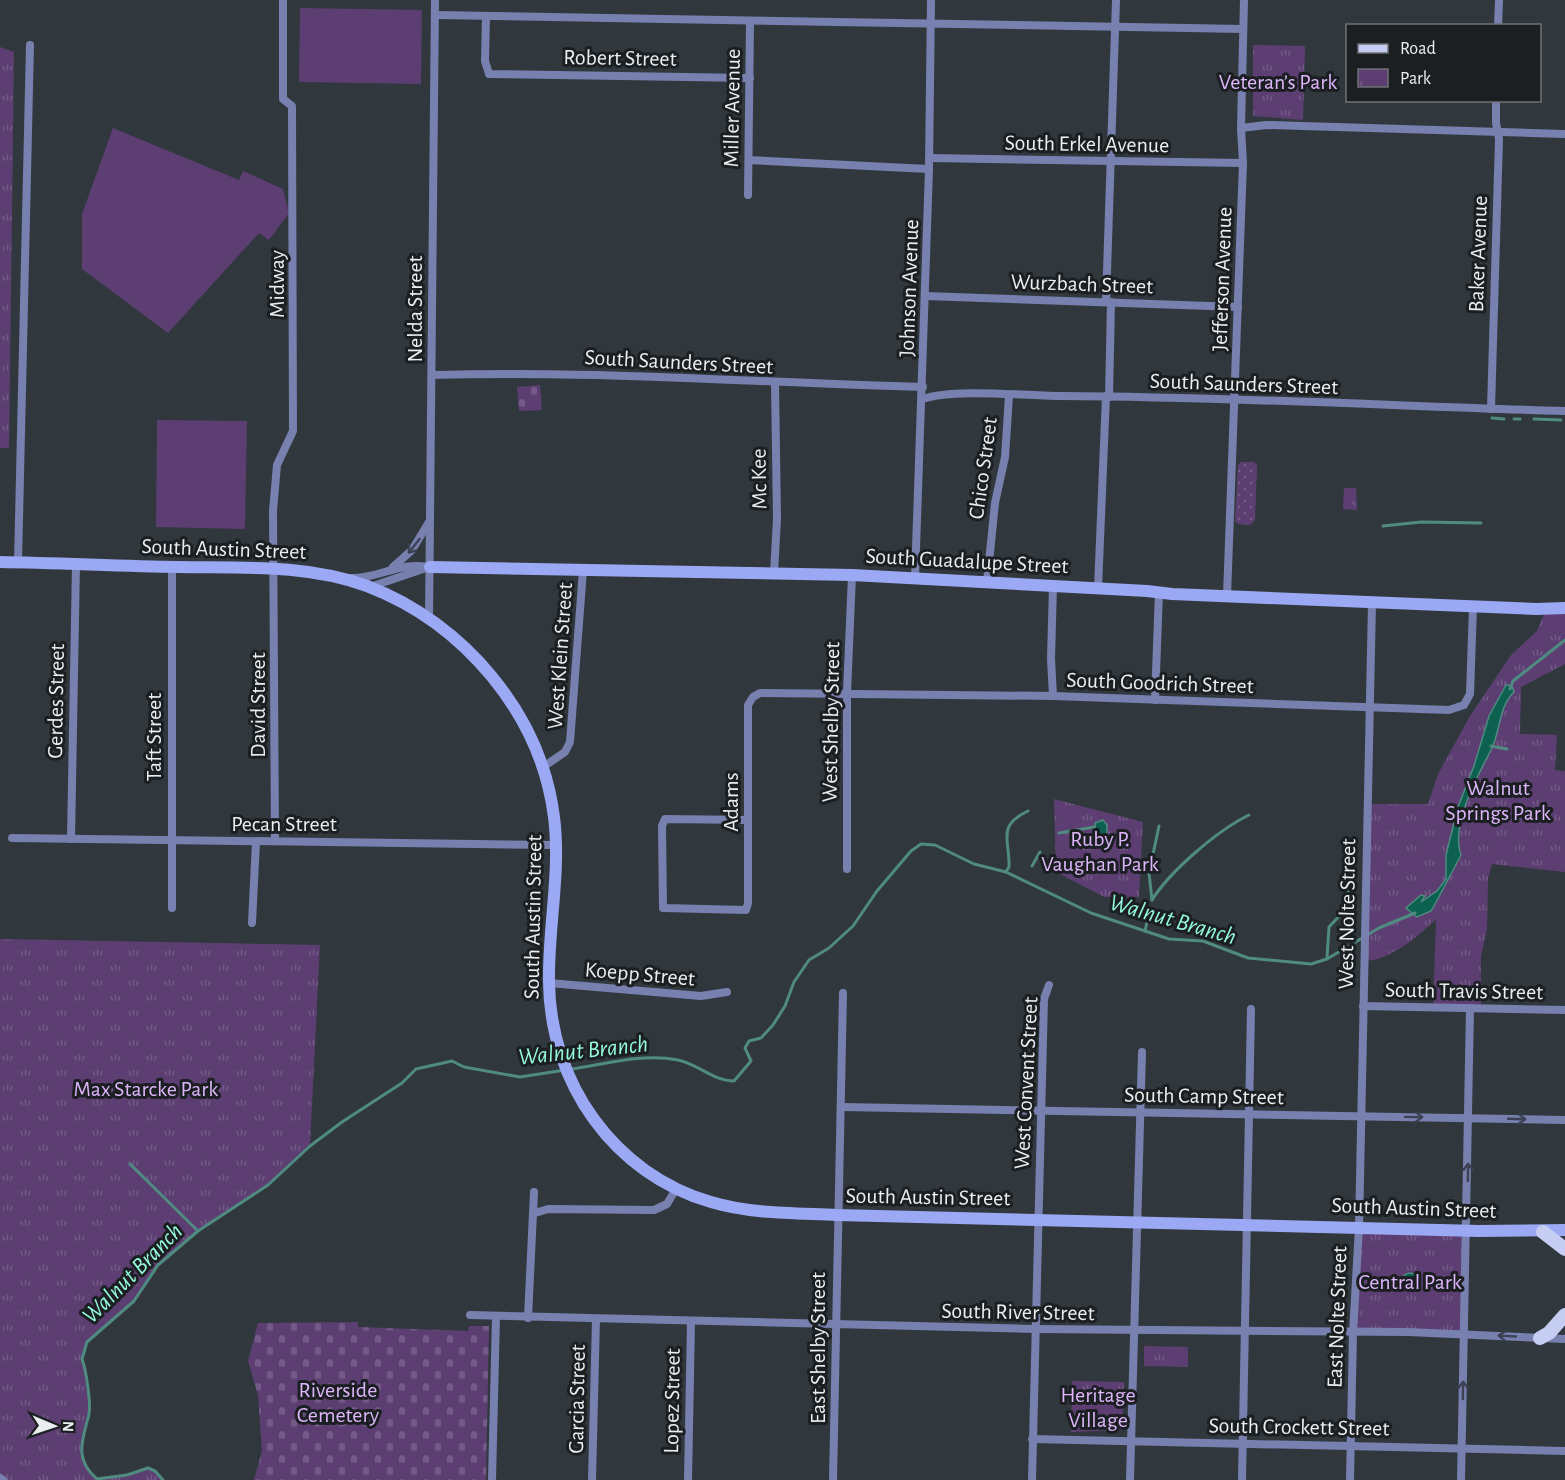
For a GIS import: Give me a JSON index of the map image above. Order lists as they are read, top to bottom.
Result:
{
  "streets": {
    "main road": ["South Austin Street", "South Guadalupe Street"],
    "street": [
      "Robert Street",
      "Miller Avenue",
      "South Erkel Avenue",
      "Baker Avenue",
      "Jefferson Avenue",
      "Wurzbach Street",
      "Midway",
      "Johnson Avenue",
      "Nelda Street",
      "South Saunders Street",
      "Chico Street",
      "Mc Kee",
      "West Klein Street",
      "South Goodrich Street",
      "Gerdes Street",
      "David Street",
      "West Shelby Street",
      "Taft Street",
      "Adams",
      "Pecan Street",
      "West Nolte Street",
      "Koepp Street",
      "South Travis Street",
      "West Convent Street",
      "South Camp Street",
      "South River Street",
      "East Nolte Street",
      "East Shelby Street",
      "Garcia Street",
      "Lopez Street",
      "South Crockett Street"
    ]
  },
  "crossings": [
    ["Robert Street", "Miller Avenue"],
    ["South Erkel Avenue", "Jefferson Avenue"],
    ["South Erkel Avenue", "Johnson Avenue"],
    ["Baker Avenue", "South Saunders Street"],
    ["Jefferson Avenue", "Wurzbach Street"],
    ["Jefferson Avenue", "South Saunders Street"],
    ["Jefferson Avenue", "South Guadalupe Street"],
    ["Wurzbach Street", "Johnson Avenue"],
    ["Midway", "South Austin Street"],
    ["Midway", "David Street"],
    ["Johnson Avenue", "South Saunders Street"],
    ["Johnson Avenue", "South Guadalupe Street"],
    ["Nelda Street", "South Saunders Street"],
    ["Nelda Street", "South Austin Street"],
    ["Nelda Street", "South Guadalupe Street"],
    ["South Saunders Street", "Chico Street"],
    ["South Saunders Street", "Mc Kee"],
    ["Chico Street", "South Guadalupe Street"],
    ["Mc Kee", "South Guadalupe Street"],
    ["South Austin Street", "South Guadalupe Street"],
    ["South Austin Street", "West Klein Street"],
    ["South Austin Street", "Gerdes Street"],
    ["South Austin Street", "David Street"],
    ["South Austin Street", "Taft Street"],
    ["South Austin Street", "Pecan Street"],
    ["South Austin Street", "West Nolte Street"],
    ["South Austin Street", "Koepp Street"],
    ["South Austin Street", "West Convent Street"],
    ["South Austin Street", "East Nolte Street"],
    ["South Austin Street", "East Shelby Street"],
    ["South Guadalupe Street", "West Klein Street"],
    ["South Guadalupe Street", "South Goodrich Street"],
    ["South Guadalupe Street", "West Shelby Street"],
    ["South Guadalupe Street", "West Nolte Street"],
    ["South Goodrich Street", "West Shelby Street"],
    ["South Goodrich Street", "Adams"],
    ["South Goodrich Street", "West Nolte Street"],
    ["Gerdes Street", "Pecan Street"],
    ["David Street", "Pecan Street"],
    ["Taft Street", "Pecan Street"],
    ["West Nolte Street", "South Travis Street"],
    ["West Nolte Street", "South Camp Street"],
    ["West Nolte Street", "East Nolte Street"],
    ["West Convent Street", "South Camp Street"],
    ["West Convent Street", "South River Street"],
    ["West Convent Street", "South Crockett Street"],
    ["South River Street", "East Nolte Street"],
    ["South River Street", "East Shelby Street"],
    ["South River Street", "Garcia Street"],
    ["South River Street", "Lopez Street"],
    ["East Nolte Street", "South Crockett Street"]
  ],
  "water": ["Walnut Branch"],
  "parks": [
    "Veteran’s Park",
    "Walnut Springs Park",
    "Ruby P. Vaughan Park",
    "Max Starcke Park",
    "Central Park",
    "Riverside Cemetery",
    "Heritage Village"
  ],
  "legend": ["Road", "Park"],
  "north": "right"
}
